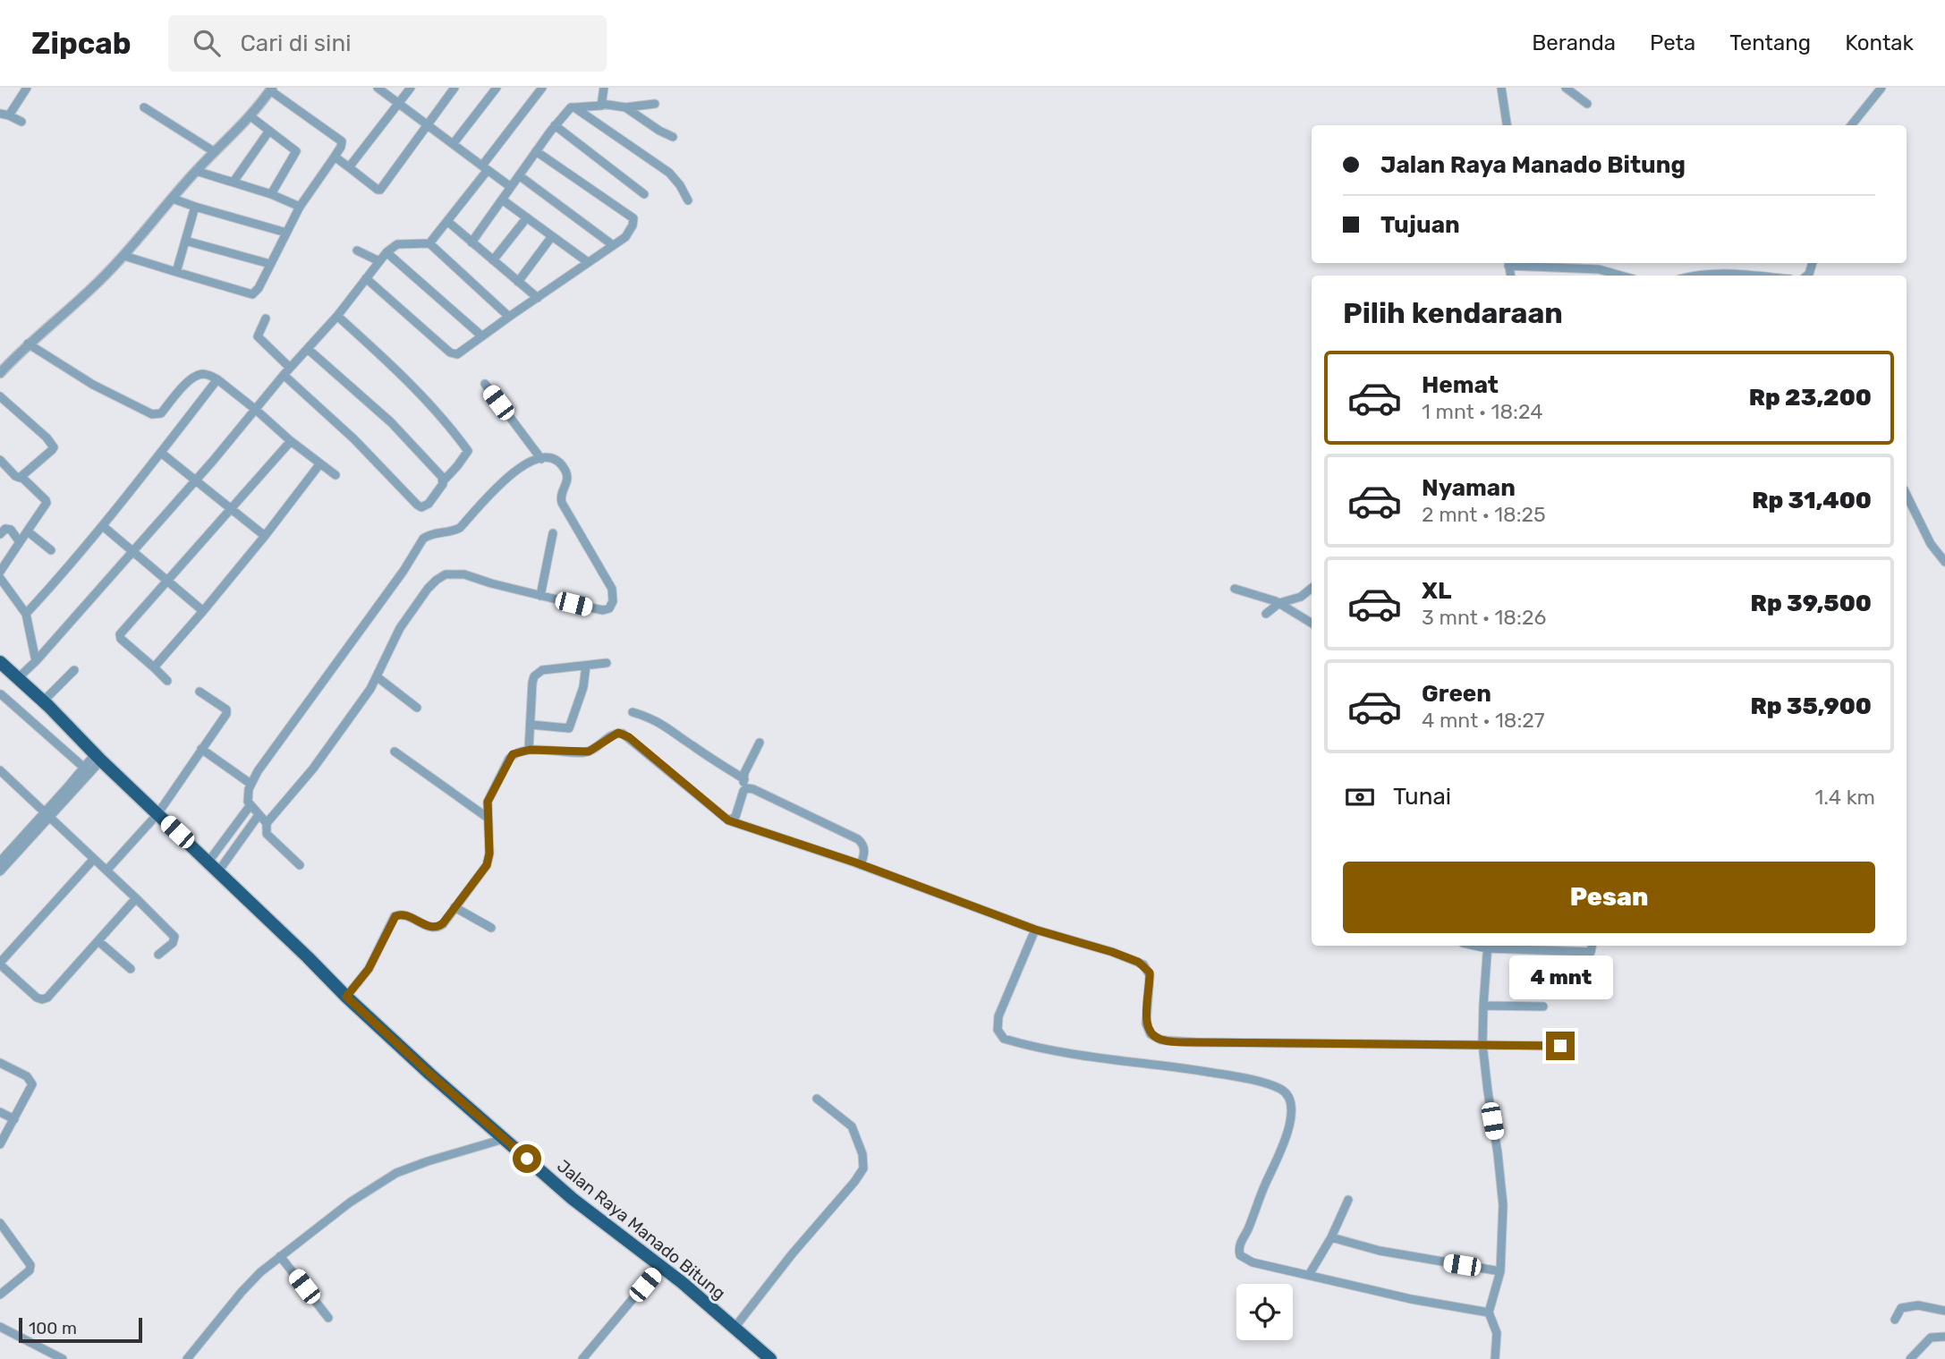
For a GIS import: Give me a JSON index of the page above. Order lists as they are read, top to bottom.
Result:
{
  "streets": {
    "highway": ["Jalan Raya Manado Bitung"]
  },
  "scale_bar": "100 m",
  "page": {
    "header": "Zipcab",
    "search": "Cari di sini",
    "nav": [
      "Beranda",
      "Peta",
      "Tentang",
      "Kontak"
    ],
    "banner": ["Jalan Raya Manado Bitung", "Tujuan"],
    "heading": "Pilih kendaraan",
    "list": [
      {
        "name": "Hemat",
        "note": "1 mnt · 18:24",
        "value": "Rp 23,200"
      },
      {
        "name": "Nyaman",
        "note": "2 mnt · 18:25",
        "value": "Rp 31,400"
      },
      {
        "name": "XL",
        "note": "3 mnt · 18:26",
        "value": "Rp 39,500"
      },
      {
        "name": "Green",
        "note": "4 mnt · 18:27",
        "value": "Rp 35,900"
      }
    ],
    "pay": ["Tunai", "1.4 km"],
    "buttons": "Pesan",
    "bubble": "4 mnt",
    "scale": "100 m"
  }
}
